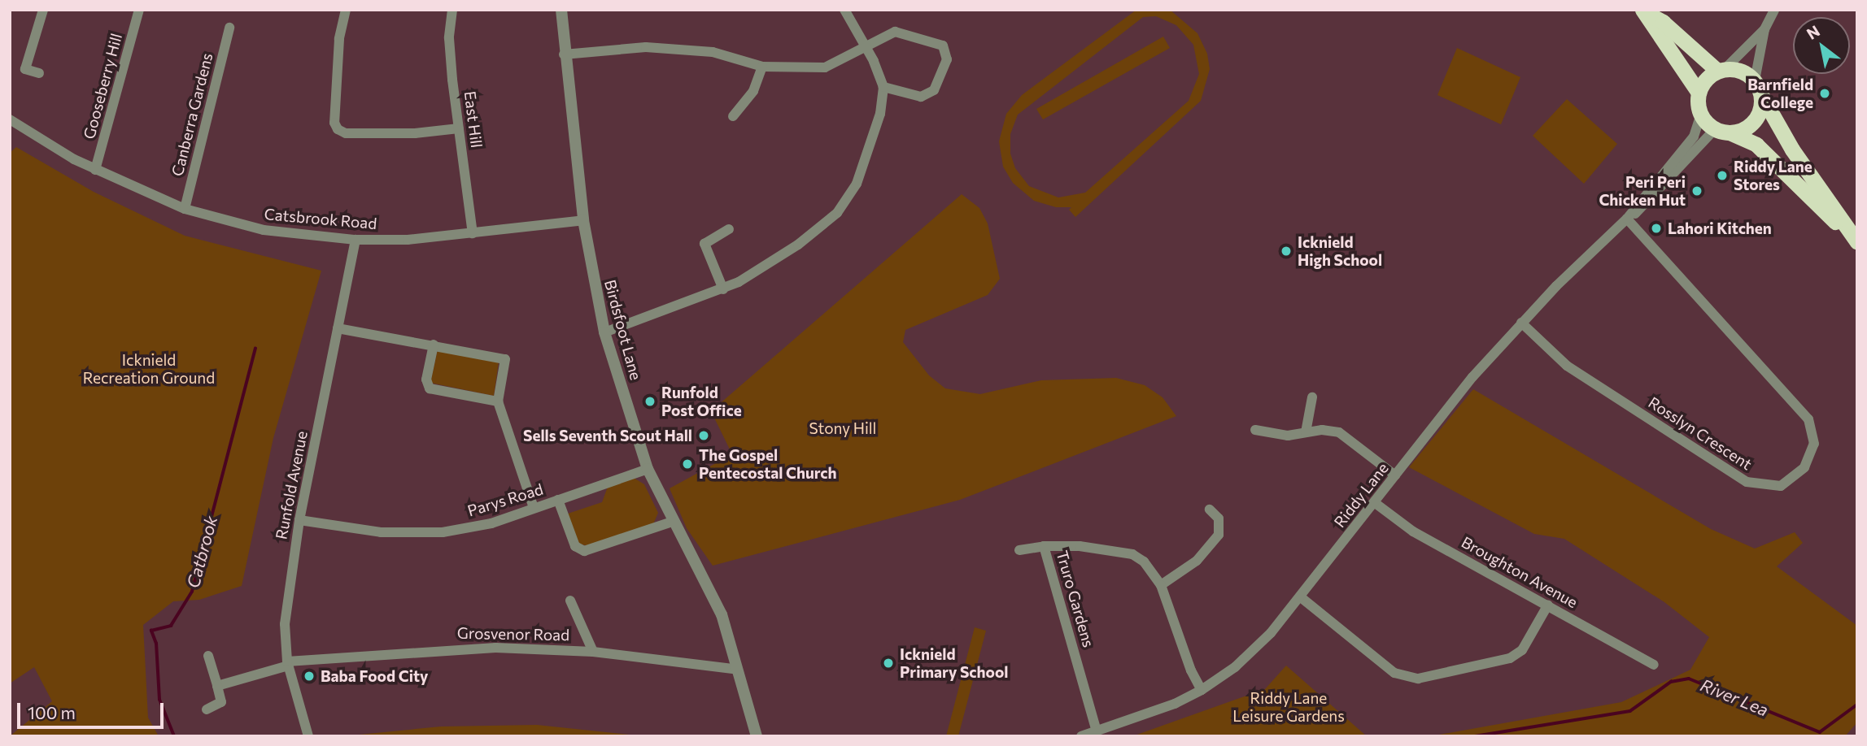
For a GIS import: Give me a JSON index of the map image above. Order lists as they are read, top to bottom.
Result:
{
  "streets": {
    "street": [
      "Gooseberry Hill",
      "Canberra Gardens",
      "East Hill",
      "Catsbrook Road",
      "Birdsfoot Lane",
      "Rosslyn Crescent",
      "Runfold Avenue",
      "Riddy Lane",
      "Parys Road",
      "Broughton Avenue",
      "Truro Gardens",
      "Grosvenor Road"
    ]
  },
  "crossings": [
    ["Gooseberry Hill", "Catsbrook Road"],
    ["Canberra Gardens", "Catsbrook Road"],
    ["East Hill", "Catsbrook Road"],
    ["Catsbrook Road", "Birdsfoot Lane"],
    ["Catsbrook Road", "Runfold Avenue"],
    ["Birdsfoot Lane", "Parys Road"],
    ["Birdsfoot Lane", "Grosvenor Road"],
    ["Rosslyn Crescent", "Riddy Lane"],
    ["Runfold Avenue", "Parys Road"],
    ["Runfold Avenue", "Grosvenor Road"],
    ["Riddy Lane", "Broughton Avenue"],
    ["Riddy Lane", "Truro Gardens"]
  ],
  "water": ["Catbrook", "River Lea"],
  "parks": ["Icknield Recreation Ground", "Stony Hill", "Riddy Lane Leisure Gardens"],
  "places": [
    "Barnfield College",
    "Riddy Lane Stores",
    "Peri Peri Chicken Hut",
    "Lahori Kitchen",
    "Icknield High School",
    "Runfold Post Office",
    "Sells Seventh Scout Hall",
    "The Gospel Pentecostal Church",
    "Icknield Primary School",
    "Baba Food City"
  ],
  "scale_bar": "100 m",
  "north": "top left"
}
